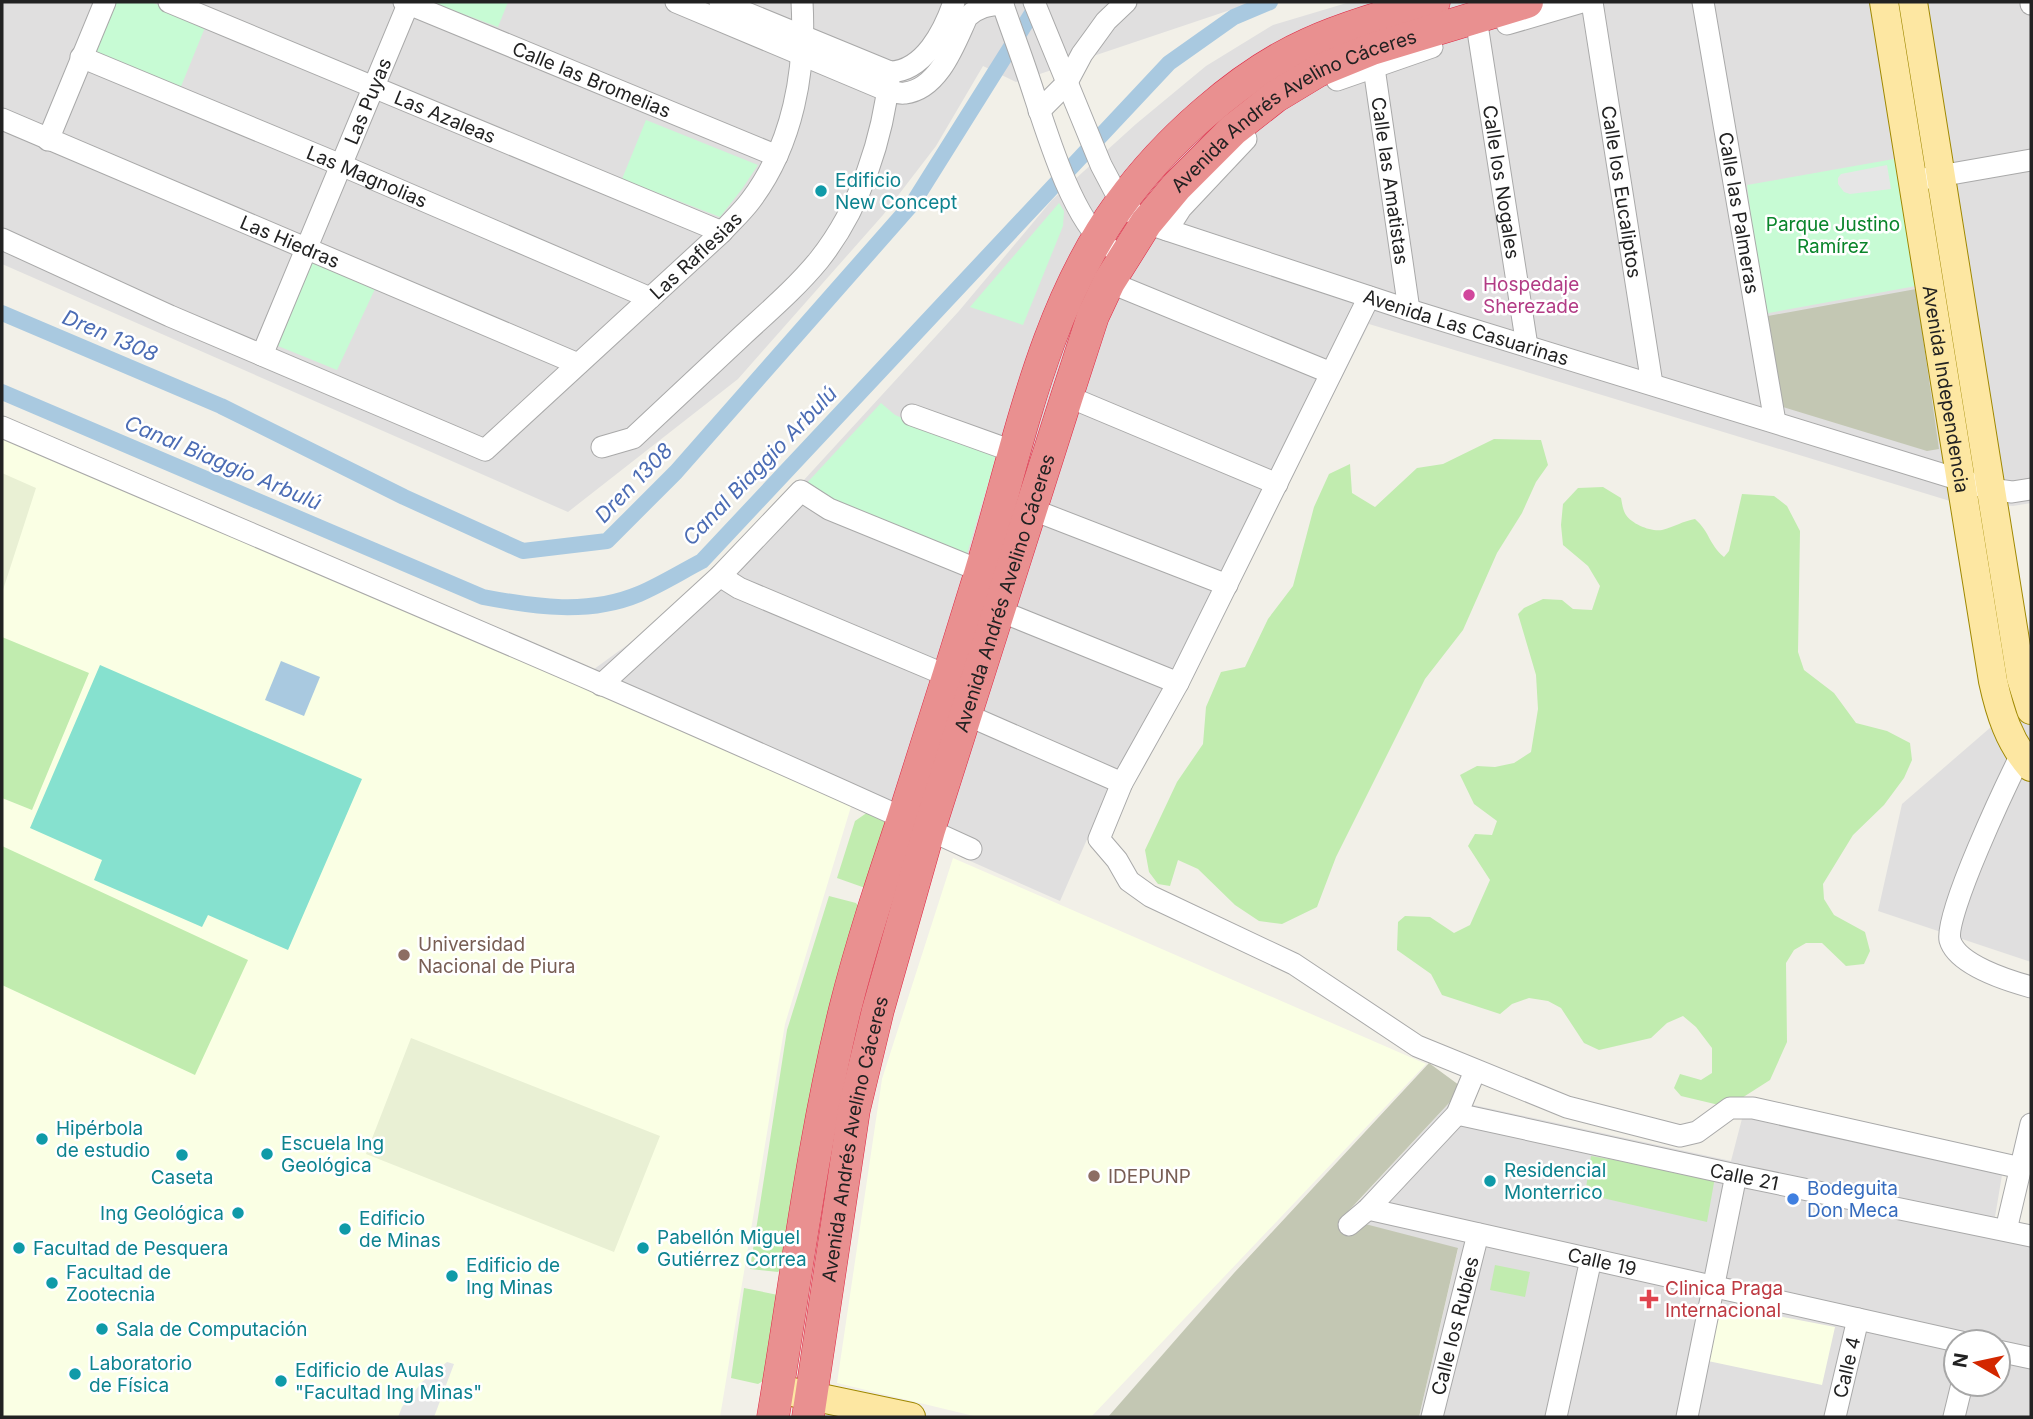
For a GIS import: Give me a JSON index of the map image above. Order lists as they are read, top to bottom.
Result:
{
  "streets": {
    "highway": ["Avenida Andrés Avelino Cáceres"],
    "main road": ["Avenida Independencia"],
    "street": [
      "Calle las Bromelias",
      "Las Puyas",
      "Las Azaleas",
      "Las Magnolias",
      "Calle las Amatistas",
      "Calle los Nogales",
      "Calle los Eucaliptos",
      "Calle las Palmeras",
      "Las Hiedras",
      "Las Raflesias",
      "Avenida Las Casuarinas",
      "Calle 21",
      "Calle 19",
      "Calle los Rubíes",
      "Calle 4"
    ]
  },
  "crossings": [
    ["Calle las Bromelias", "Las Puyas"],
    ["Calle las Bromelias", "Las Raflesias"],
    ["Las Puyas", "Las Azaleas"],
    ["Las Puyas", "Las Magnolias"],
    ["Las Puyas", "Las Hiedras"],
    ["Las Puyas", "Las Raflesias"],
    ["Avenida Andrés Avelino Cáceres", "Calle las Amatistas"],
    ["Avenida Andrés Avelino Cáceres", "Calle los Nogales"],
    ["Avenida Andrés Avelino Cáceres", "Avenida Las Casuarinas"],
    ["Las Azaleas", "Las Raflesias"],
    ["Las Magnolias", "Las Raflesias"],
    ["Calle las Amatistas", "Avenida Las Casuarinas"],
    ["Calle los Nogales", "Avenida Las Casuarinas"],
    ["Calle los Eucaliptos", "Avenida Las Casuarinas"],
    ["Calle las Palmeras", "Avenida Las Casuarinas"],
    ["Las Hiedras", "Las Raflesias"],
    ["Avenida Las Casuarinas", "Avenida Independencia"],
    ["Calle 19", "Calle los Rubíes"],
    ["Calle 19", "Calle 4"]
  ],
  "water": ["Dren 1308", "Canal Biaggio Arbulú"],
  "parks": ["Parque Justino Ramírez"],
  "places": {
    "other": [
      "Edificio New Concept",
      "Hospedaje Sherezade",
      "Universidad Nacional de Piura",
      "Hipérbola de estudio",
      "Escuela Ing Geológica",
      "Caseta",
      "IDEPUNP",
      "Residencial Monterrico",
      "Bodeguita Don Meca",
      "Ing Geológica",
      "Edificio de Minas",
      "Facultad de Pesquera",
      "Pabellón Miguel Gutiérrez Correa",
      "Edificio de Ing Minas",
      "Facultad de Zootecnia",
      "Sala de Computación",
      "Laboratorio de Física",
      "Edificio de Aulas \"Facultad Ing Minas\""
    ],
    "health": ["Clinica Praga Internacional"]
  },
  "north": "left"
}
